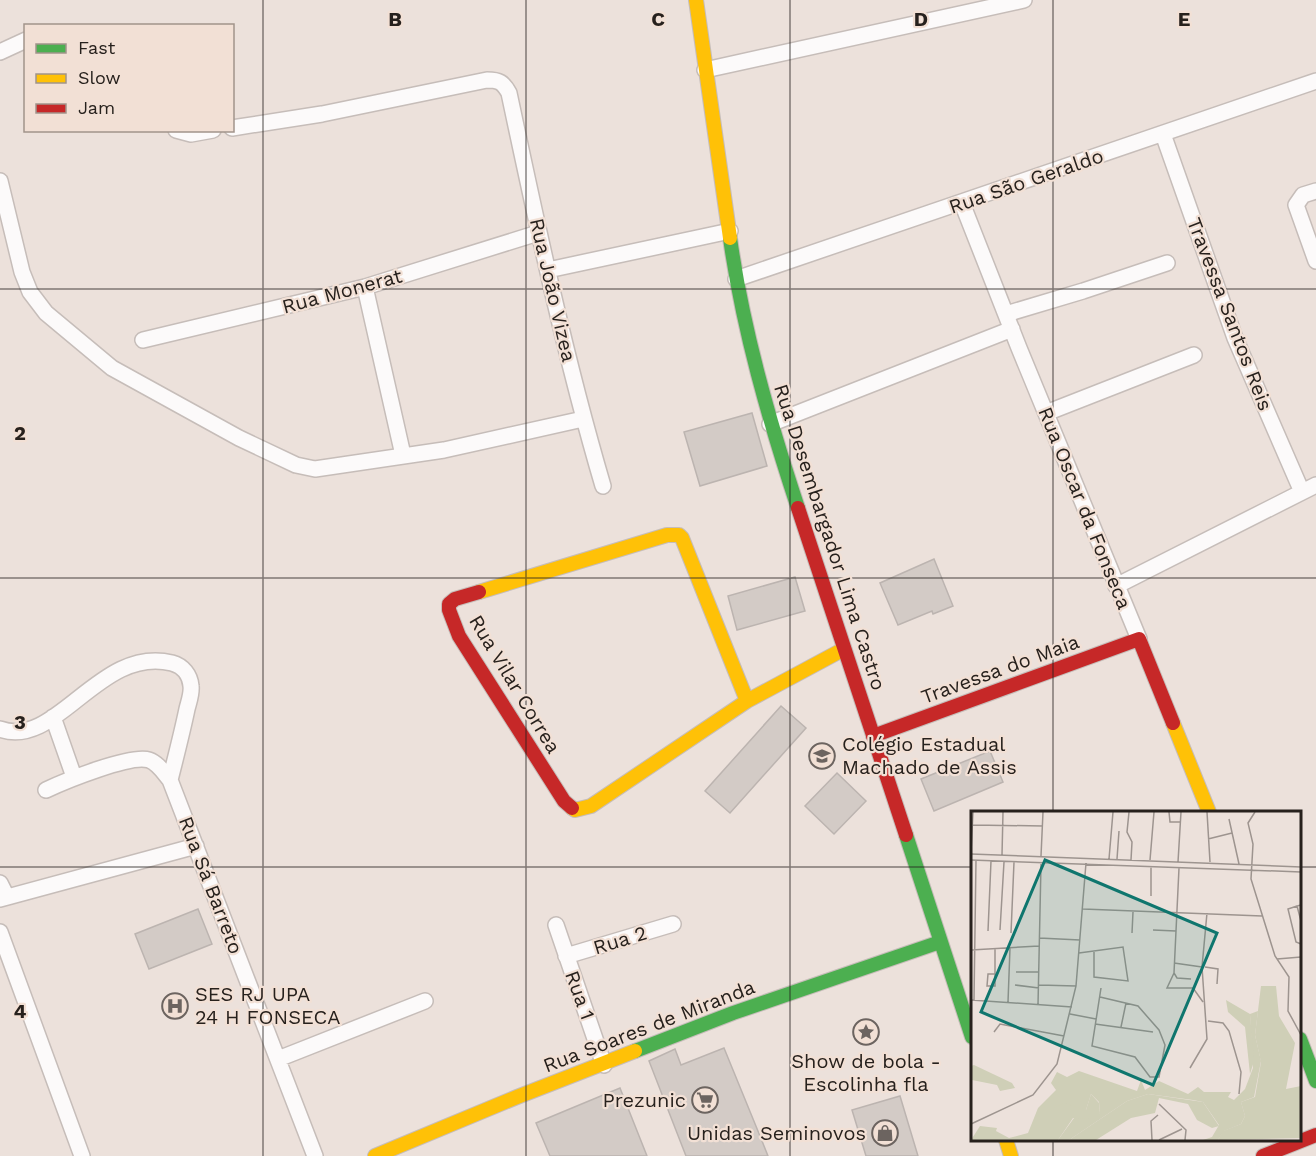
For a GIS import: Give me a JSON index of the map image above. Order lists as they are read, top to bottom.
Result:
{
  "streets": {
    "main road": [
      "Rua Oscar da Fonseca",
      "Rua Desembargador Lima Castro",
      "Travessa do Maia",
      "Rua Vilar Correa",
      "Rua Soares de Miranda"
    ],
    "street": [
      "Rua São Geraldo",
      "Rua João Vizea",
      "Rua Monerat",
      "Travessa Santos Reis",
      "Rua Sá Barreto",
      "Rua 2",
      "Rua 1"
    ]
  },
  "crossings": [
    ["Rua São Geraldo", "Travessa Santos Reis"],
    ["Rua São Geraldo", "Rua Oscar da Fonseca"],
    ["Rua São Geraldo", "Rua Desembargador Lima Castro"],
    ["Rua João Vizea", "Rua Monerat"],
    ["Rua Oscar da Fonseca", "Travessa do Maia"],
    ["Rua Desembargador Lima Castro", "Travessa do Maia"],
    ["Rua Desembargador Lima Castro", "Rua Vilar Correa"],
    ["Rua Desembargador Lima Castro", "Rua Soares de Miranda"],
    ["Rua 2", "Rua 1"],
    ["Rua 1", "Rua Soares de Miranda"]
  ],
  "places": {
    "school or university": ["Colégio Estadual Machado de Assis"],
    "hospital": ["SES RJ UPA 24 H FONSECA"],
    "place": ["Show de bola - Escolinha fla"],
    "supermarket": ["Prezunic"],
    "shop": ["Unidas Seminovos"]
  },
  "legend": ["Fast", "Slow", "Jam"],
  "grid": {
    "columns": [
      "B",
      "C",
      "D",
      "E"
    ],
    "rows": ["2", "3", "4"]
  }
}
